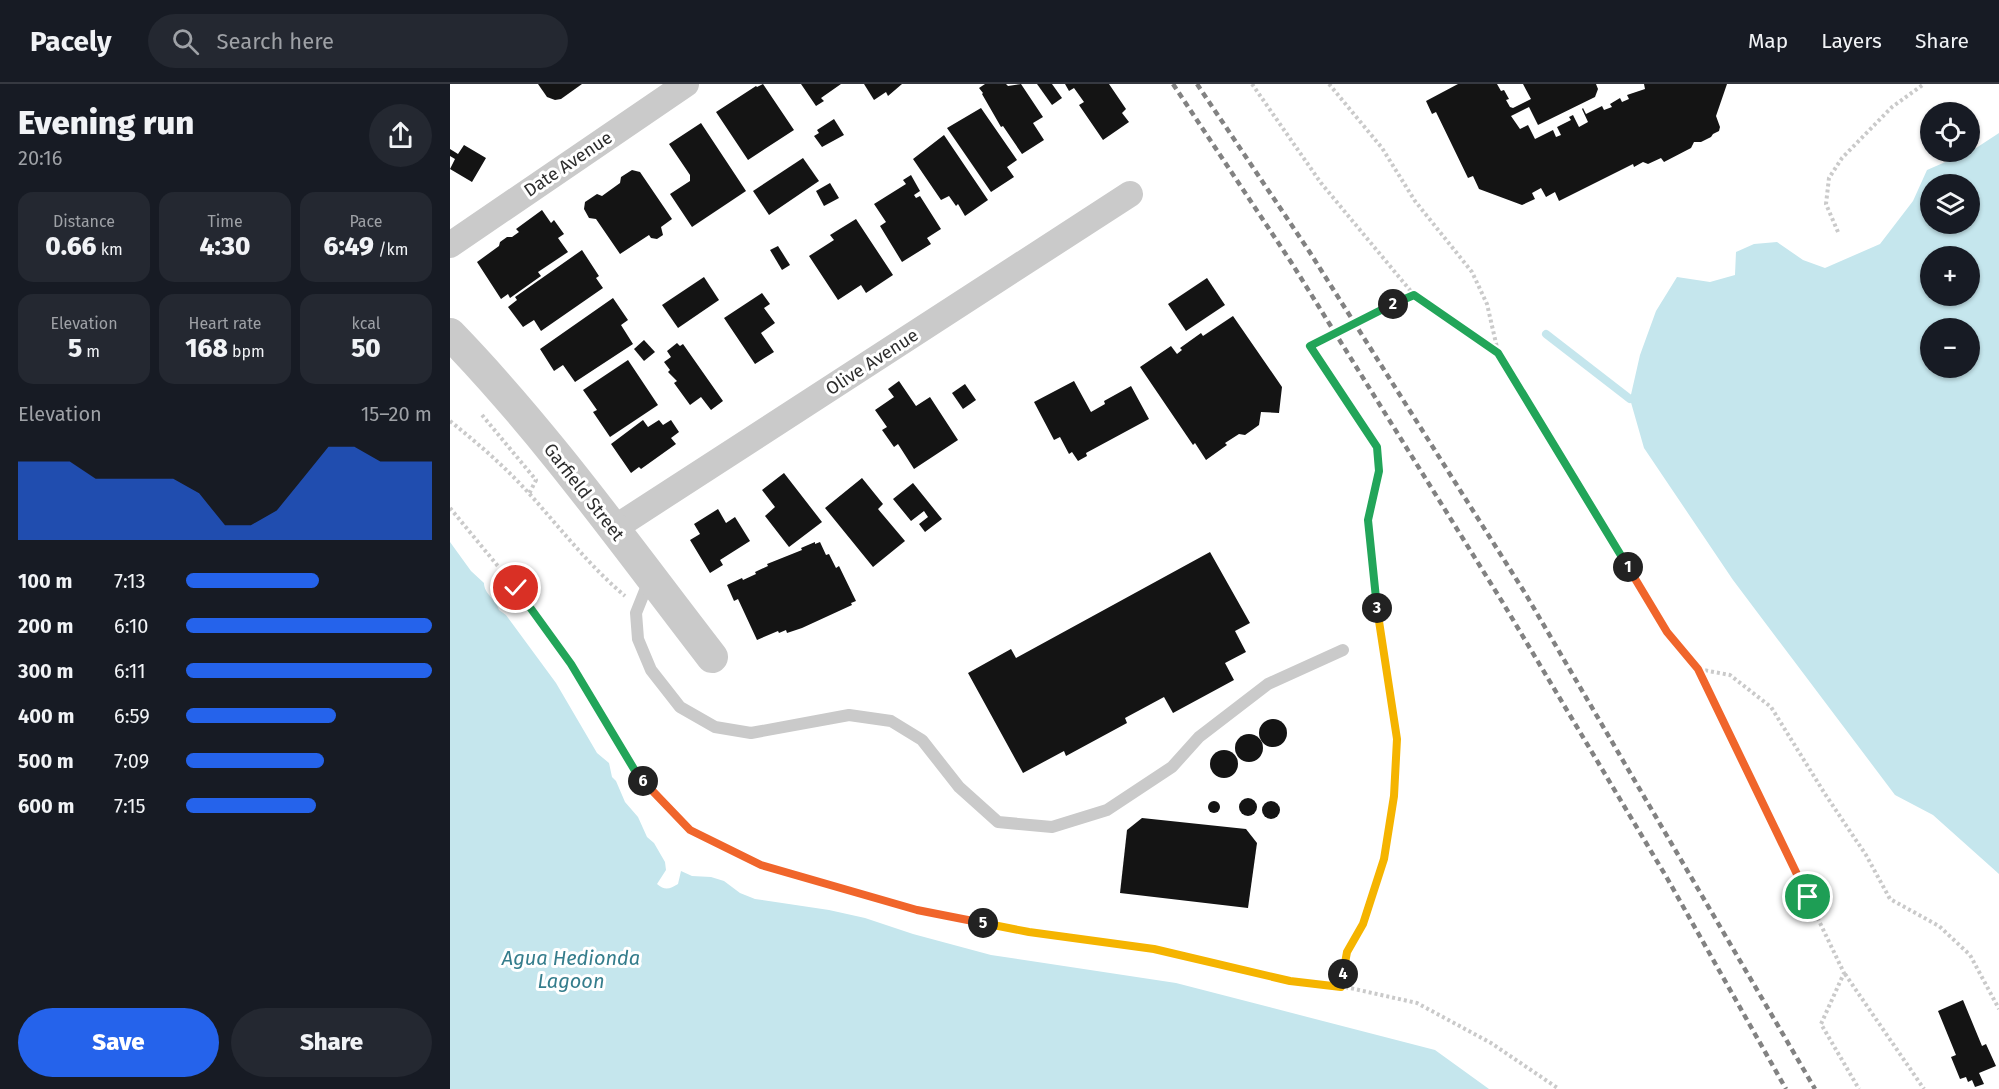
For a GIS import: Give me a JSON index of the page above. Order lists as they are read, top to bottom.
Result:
{
  "streets": {
    "street": ["Date Avenue", "Olive Avenue", "Garfield Street"]
  },
  "crossings": [
    ["Olive Avenue", "Garfield Street"]
  ],
  "water": ["Agua Hedionda Lagoon"],
  "page": {
    "header": "Pacely",
    "search": "Search here",
    "nav": ["Map", "Layers", "Share"],
    "heading": ["Evening run", "20:16"],
    "map_buttons": ["+", "−"],
    "stats": [
      ["Distance", "0.66 km"],
      ["Time", "4:30"],
      ["Pace", "6:49 /km"],
      ["Elevation", "5 m"],
      ["Heart rate", "168 bpm"],
      ["kcal", "50"]
    ],
    "pins": [
      "2",
      "1",
      "3",
      "6",
      "5",
      "4"
    ],
    "chart": ["Elevation", "15–20 m"],
    "list": [
      {
        "name": "100 m",
        "note": "7:13"
      },
      {
        "name": "200 m",
        "note": "6:10"
      },
      {
        "name": "300 m",
        "note": "6:11"
      },
      {
        "name": "400 m",
        "note": "6:59"
      },
      {
        "name": "500 m",
        "note": "7:09"
      },
      {
        "name": "600 m",
        "note": "7:15"
      }
    ],
    "buttons": ["Save", "Share"]
  }
}
